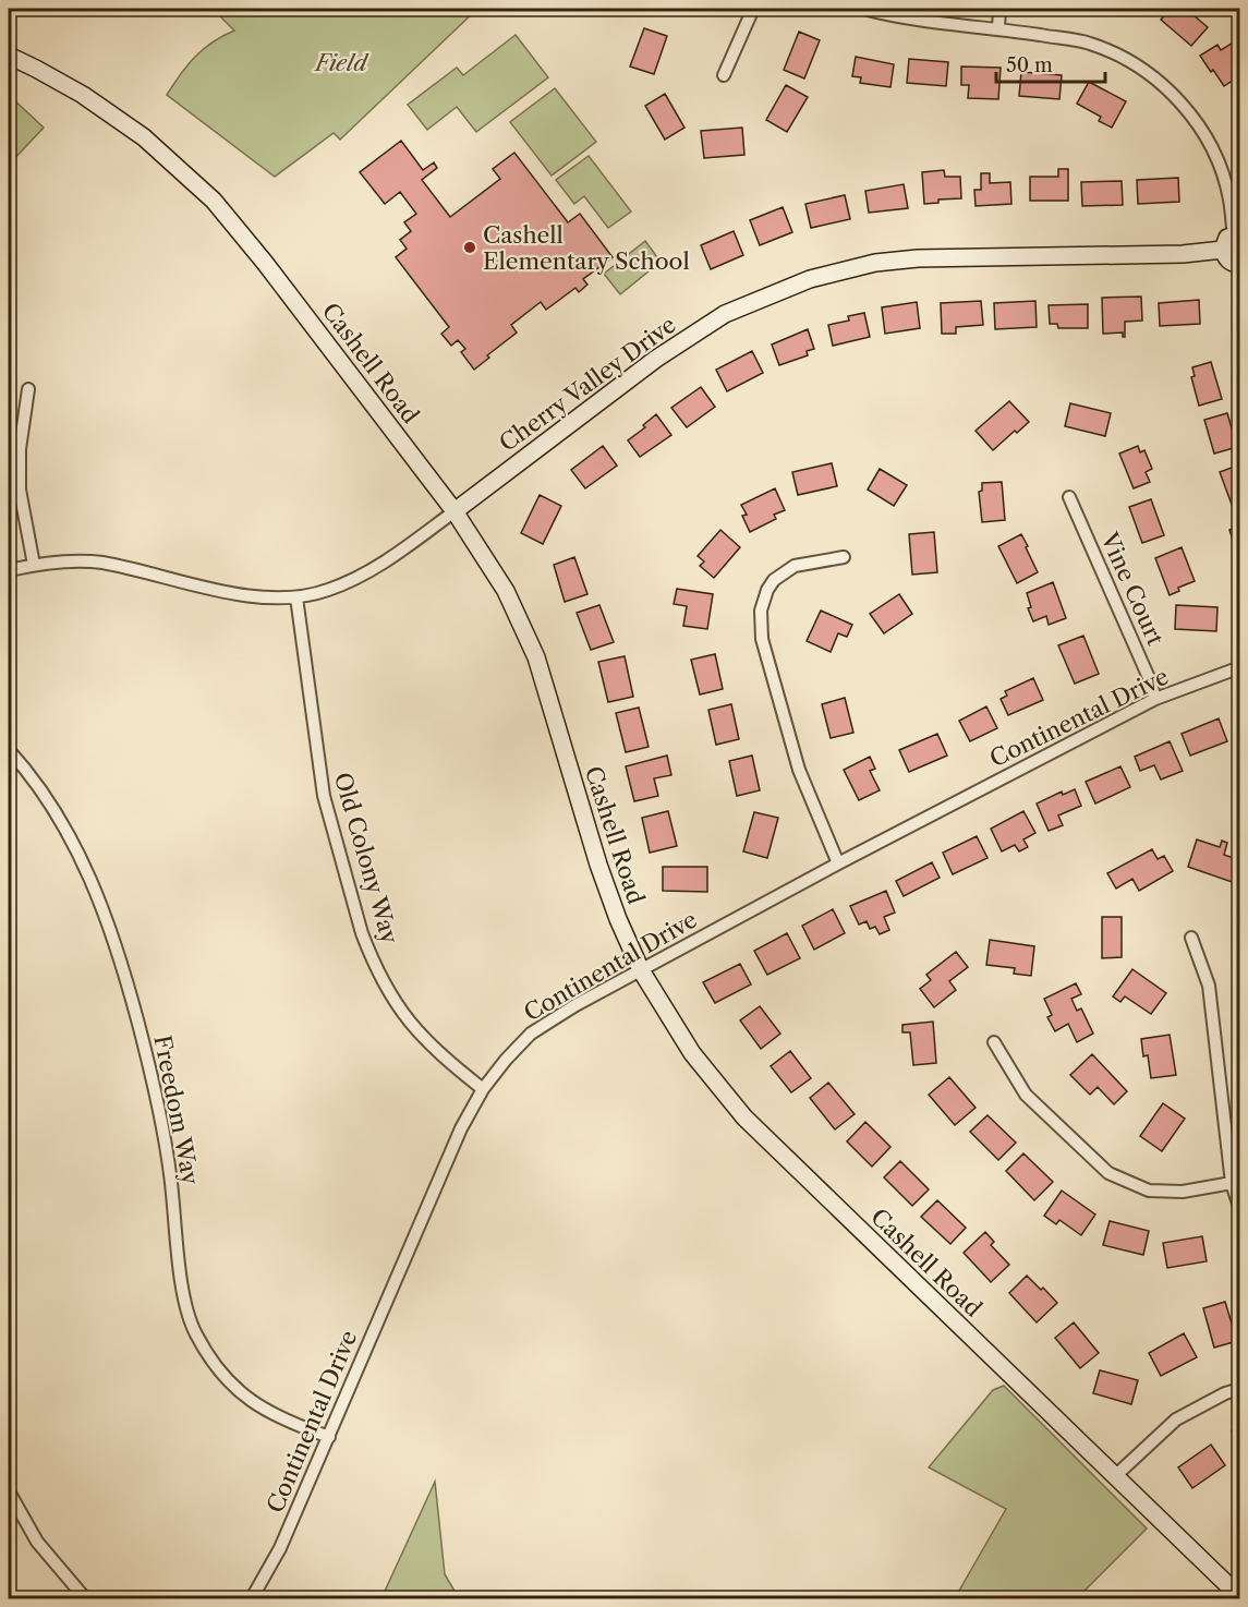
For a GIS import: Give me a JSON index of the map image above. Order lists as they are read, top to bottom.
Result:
{
  "streets": {
    "street": [
      "Cashell Road",
      "Cherry Valley Drive",
      "Vine Court",
      "Continental Drive",
      "Old Colony Way",
      "Freedom Way"
    ]
  },
  "crossings": [
    ["Cashell Road", "Cherry Valley Drive"],
    ["Cashell Road", "Continental Drive"],
    ["Cherry Valley Drive", "Old Colony Way"],
    ["Vine Court", "Continental Drive"],
    ["Continental Drive", "Old Colony Way"],
    ["Continental Drive", "Freedom Way"]
  ],
  "parks": ["Field"],
  "places": ["Cashell Elementary School"],
  "scale_bar": "50 m"
}
